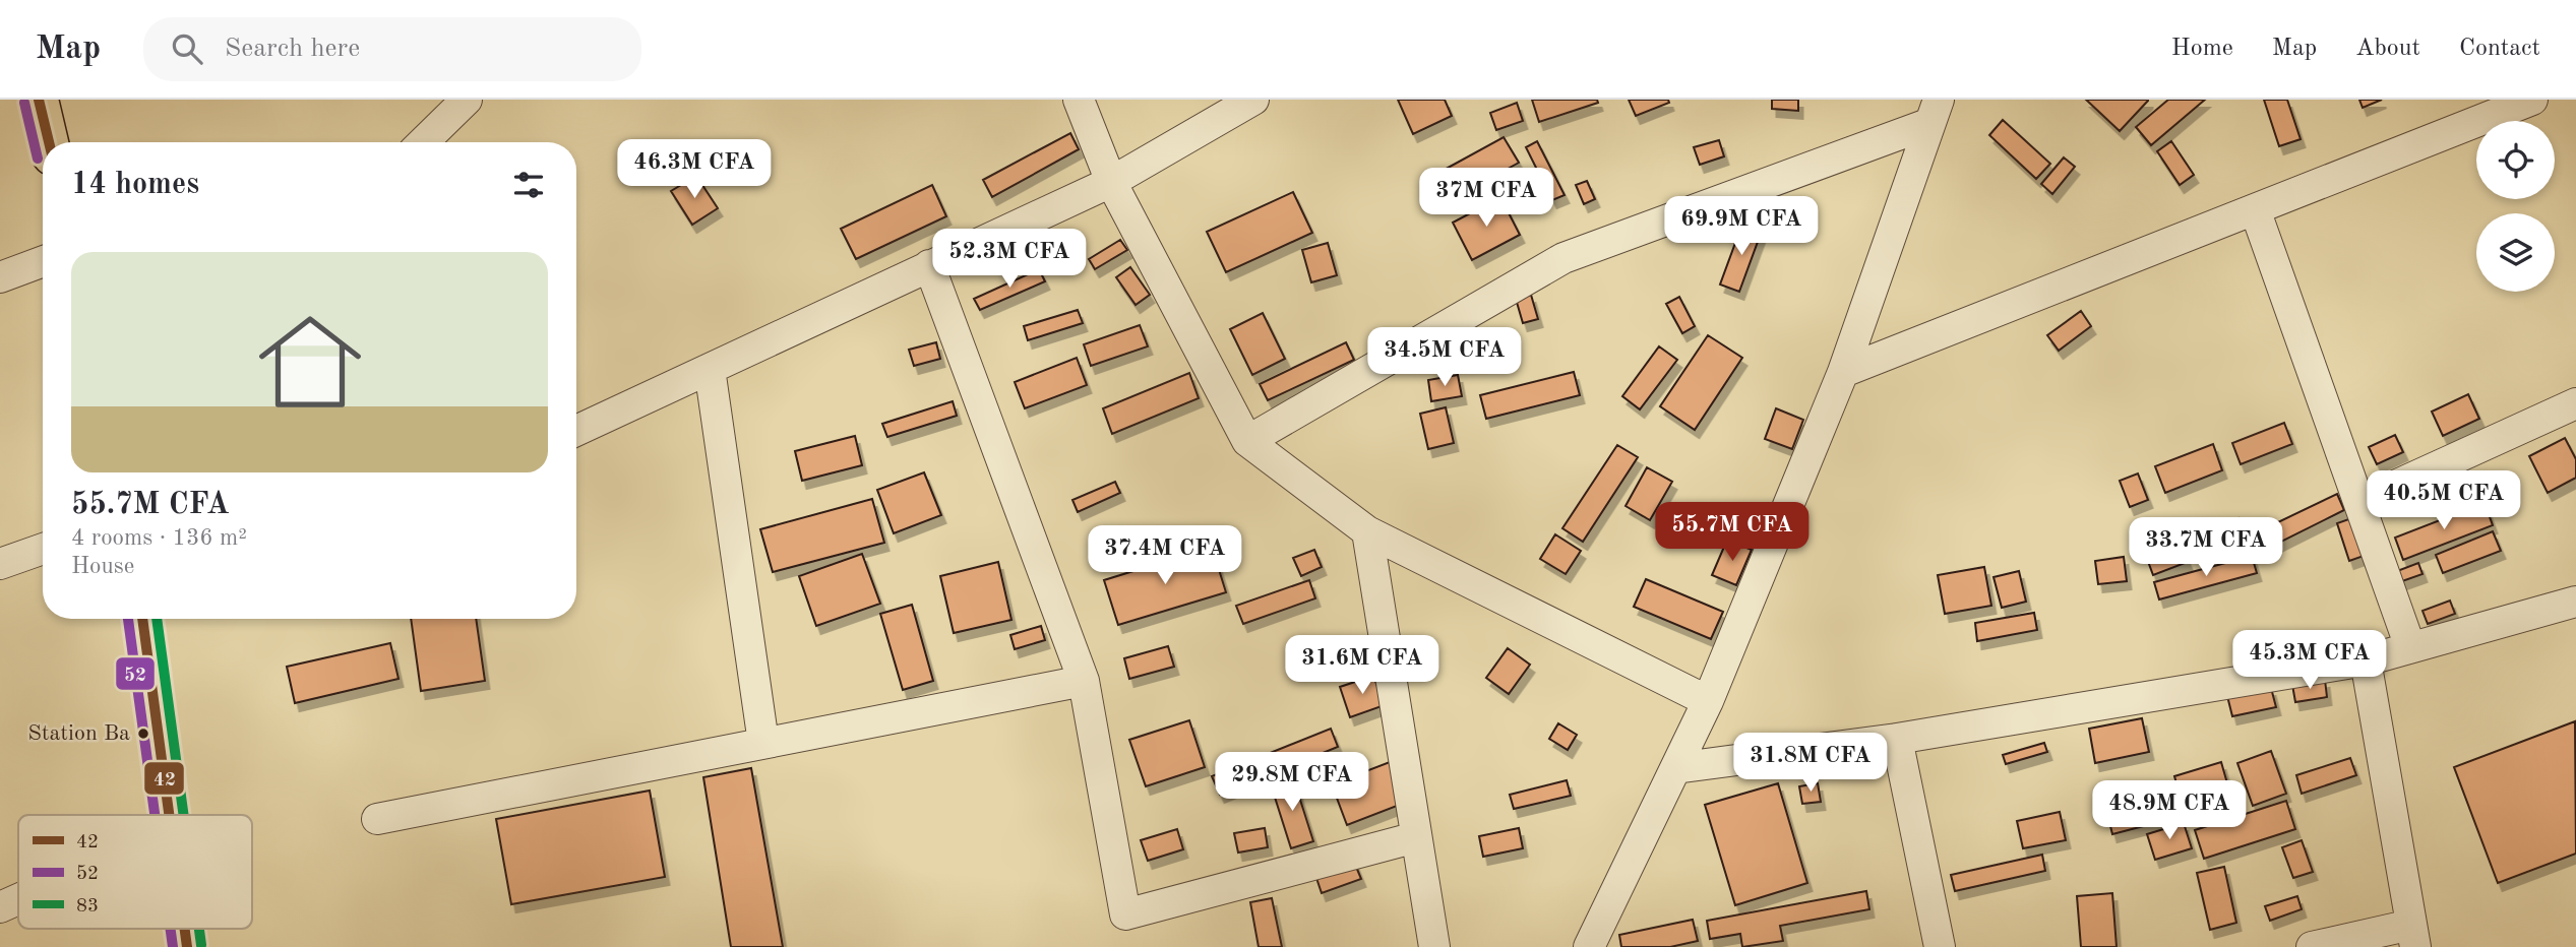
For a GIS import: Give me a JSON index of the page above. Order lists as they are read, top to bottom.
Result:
{
  "places": ["Station Ba"],
  "lines": ["transit line 42", "transit line 52", "transit line 83"],
  "legend": ["42", "52", "83"],
  "page": {
    "header": "Map",
    "search": "Search here",
    "nav": [
      "Home",
      "Map",
      "About",
      "Contact"
    ],
    "price": [
      "46.3M CFA",
      "37M CFA",
      "69.9M CFA",
      "52.3M CFA",
      "34.5M CFA",
      "40.5M CFA",
      "55.7M CFA",
      "33.7M CFA",
      "37.4M CFA",
      "45.3M CFA",
      "31.6M CFA",
      "31.8M CFA",
      "29.8M CFA",
      "48.9M CFA"
    ],
    "heading": "14 homes",
    "list": [
      {
        "name": "55.7M CFA",
        "note": "4 rooms · 136 m² · House"
      }
    ]
  }
}
